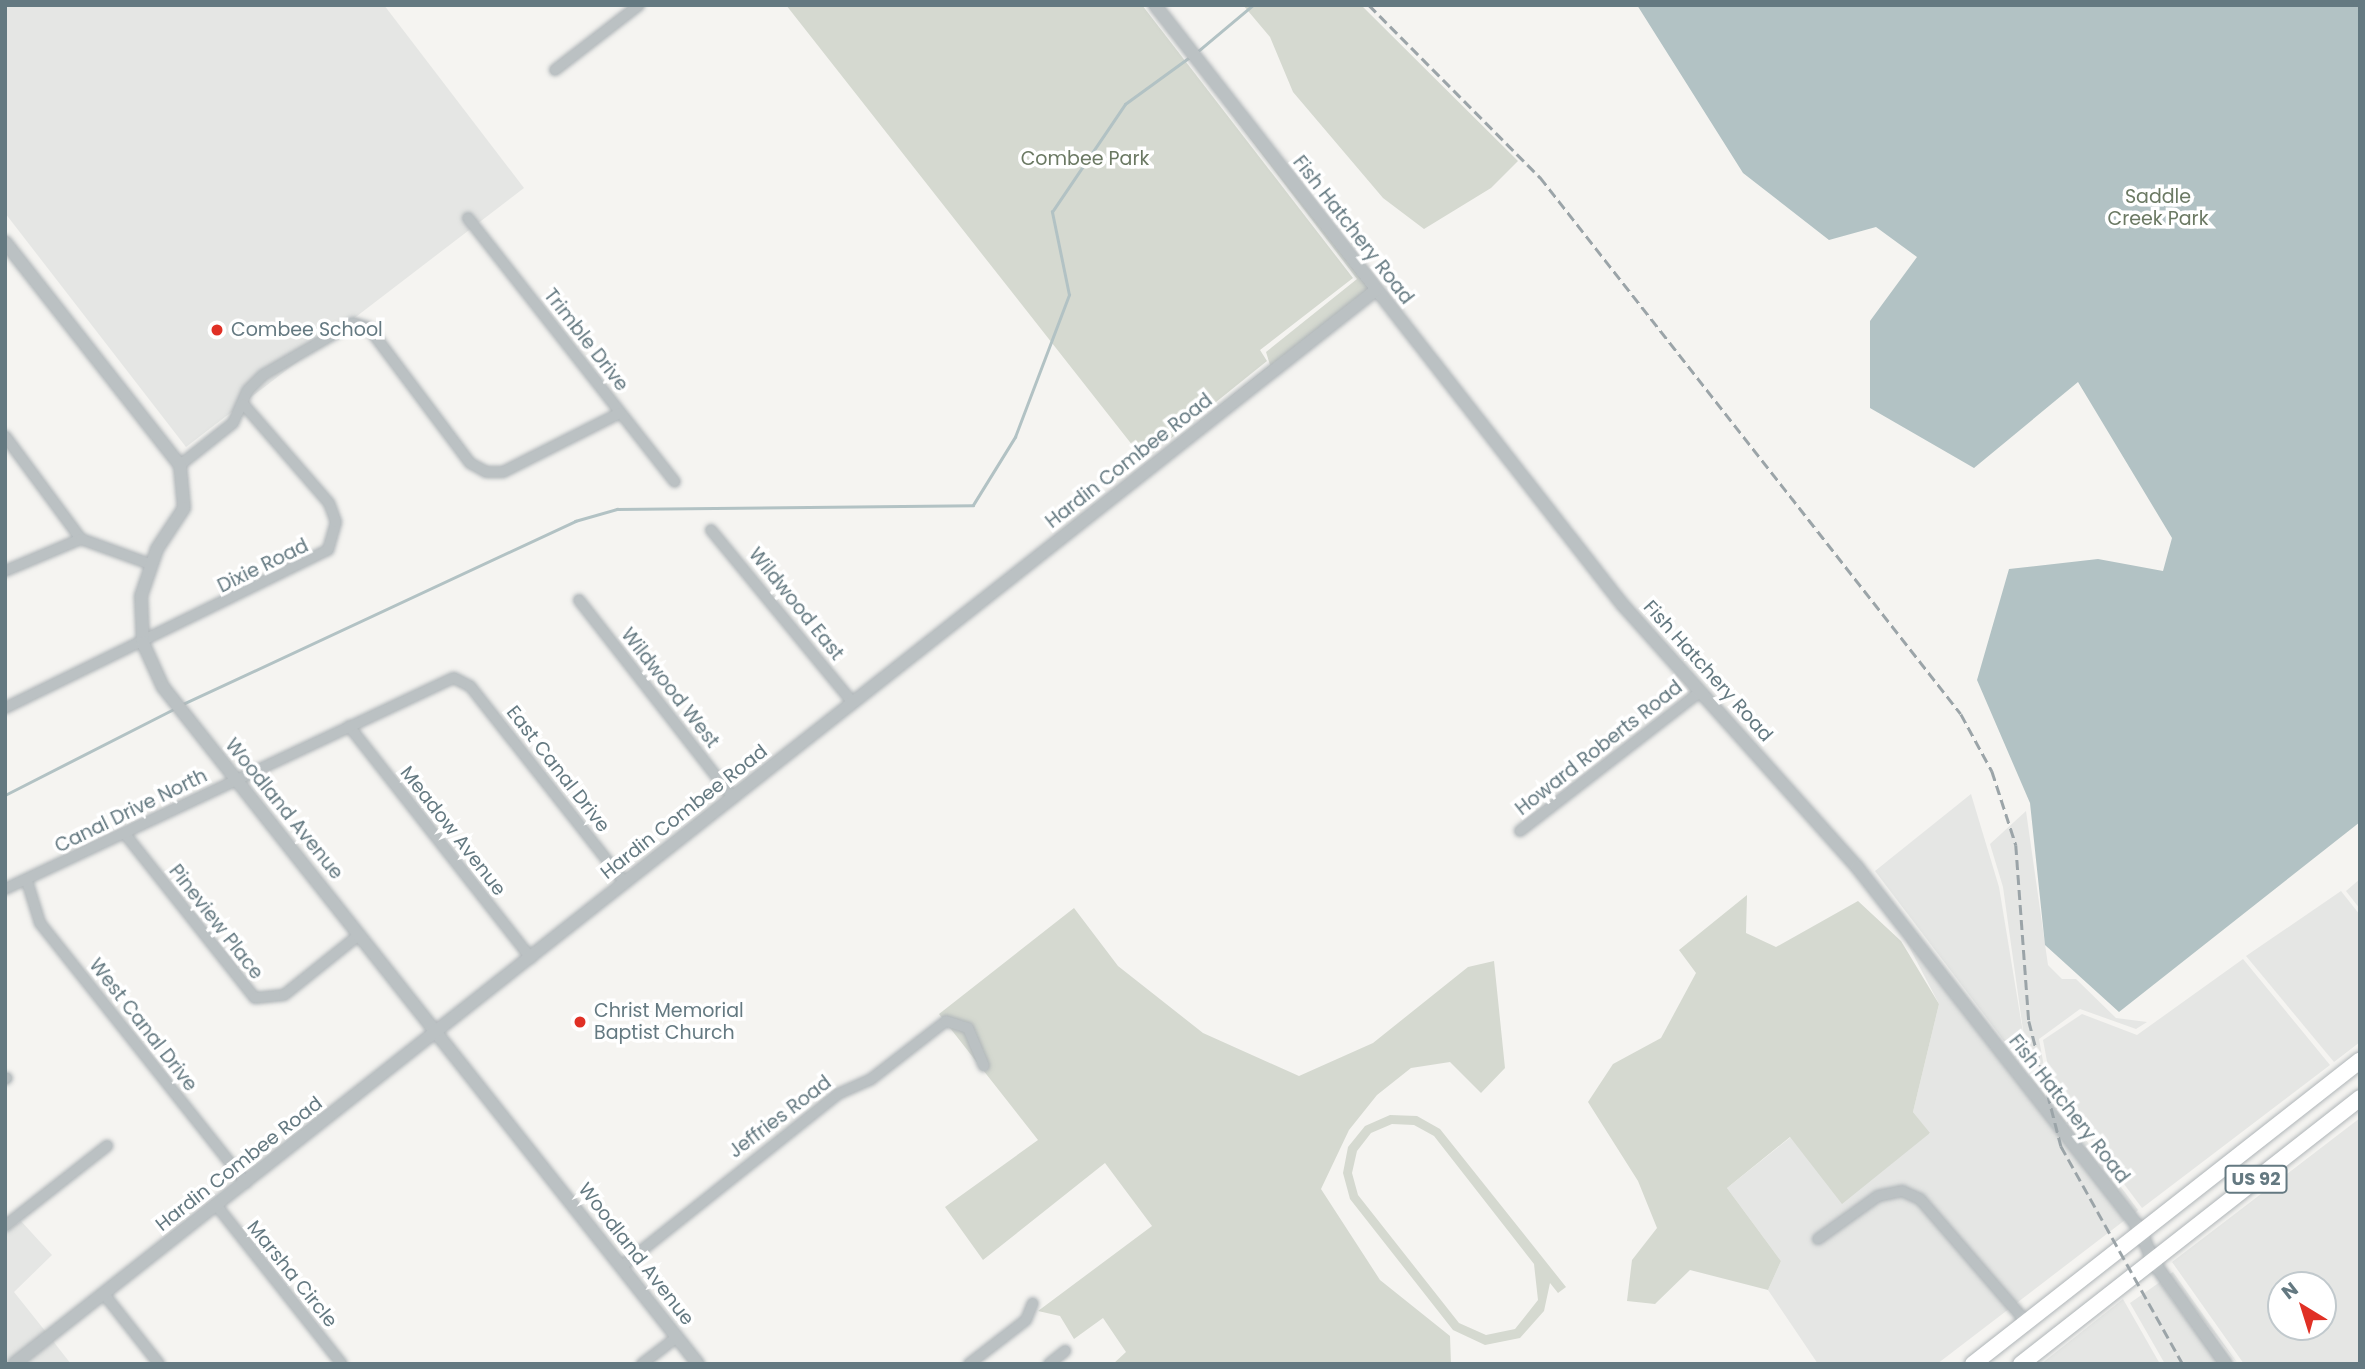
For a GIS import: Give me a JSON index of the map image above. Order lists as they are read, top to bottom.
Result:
{
  "streets": {
    "main road": ["US 92"],
    "street": [
      "Fish Hatchery Road",
      "Trimble Drive",
      "Hardin Combee Road",
      "Dixie Road",
      "Wildwood East",
      "Wildwood West",
      "Howard Roberts Road",
      "East Canal Drive",
      "Woodland Avenue",
      "Canal Drive North",
      "Meadow Avenue",
      "Pineview Place",
      "West Canal Drive",
      "Jeffries Road",
      "Marsha Circle"
    ]
  },
  "crossings": [
    ["Fish Hatchery Road", "Hardin Combee Road"],
    ["Fish Hatchery Road", "Howard Roberts Road"],
    ["Fish Hatchery Road", "US 92"],
    ["Hardin Combee Road", "Wildwood East"],
    ["Hardin Combee Road", "Wildwood West"],
    ["Hardin Combee Road", "East Canal Drive"],
    ["Hardin Combee Road", "Woodland Avenue"],
    ["Hardin Combee Road", "Meadow Avenue"],
    ["Hardin Combee Road", "West Canal Drive"],
    ["Hardin Combee Road", "Marsha Circle"],
    ["Dixie Road", "Woodland Avenue"],
    ["East Canal Drive", "Canal Drive North"],
    ["Woodland Avenue", "Canal Drive North"],
    ["Woodland Avenue", "Pineview Place"],
    ["Woodland Avenue", "Jeffries Road"],
    ["Canal Drive North", "Meadow Avenue"],
    ["Canal Drive North", "Pineview Place"],
    ["Canal Drive North", "West Canal Drive"]
  ],
  "parks": ["Combee Park", "Saddle Creek Park"],
  "places": ["Combee School", "Christ Memorial Baptist Church"],
  "north": "top left"
}
